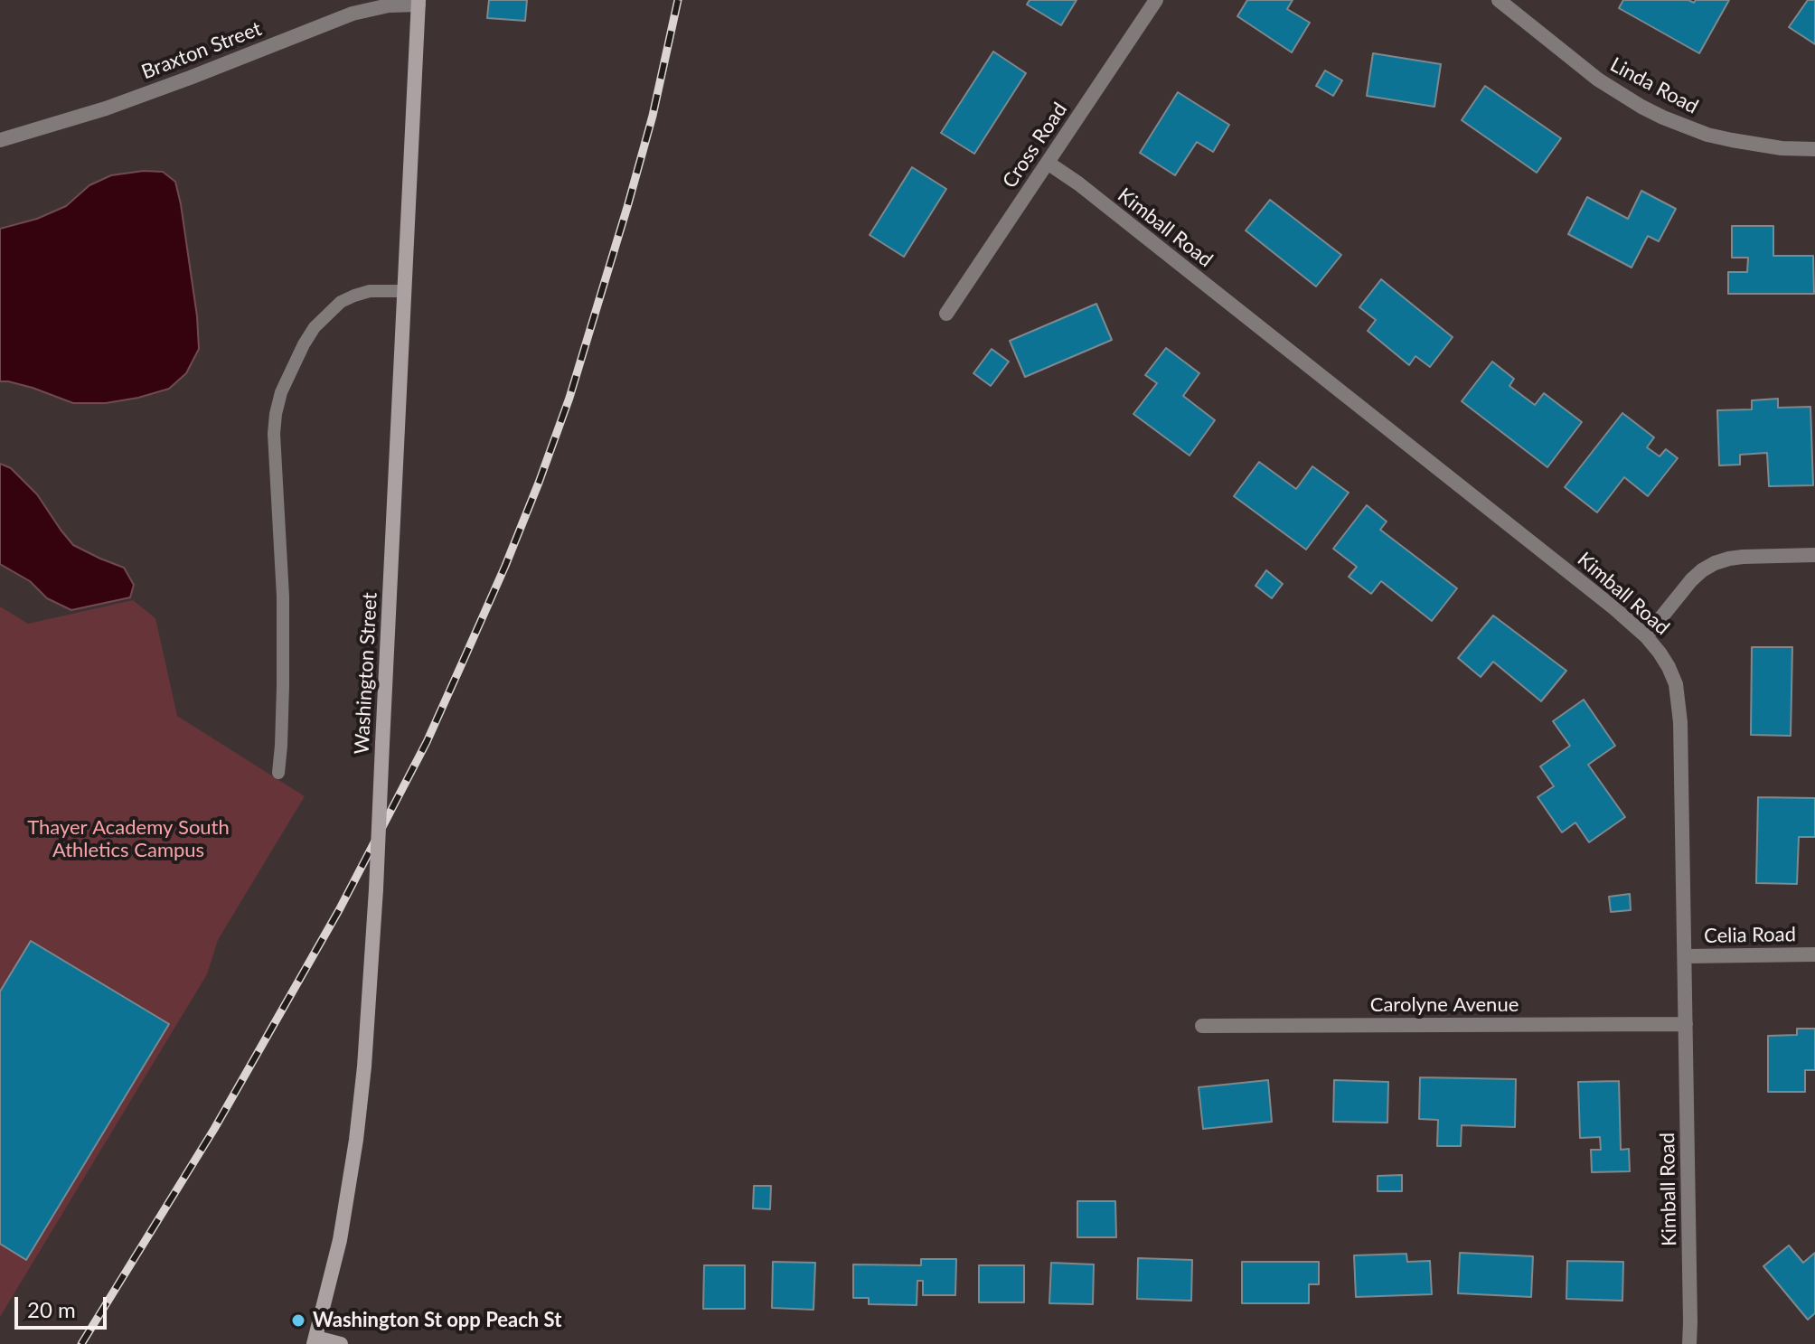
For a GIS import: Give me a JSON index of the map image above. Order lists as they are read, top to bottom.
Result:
{
  "streets": {
    "main road": ["Washington Street"],
    "street": [
      "Braxton Street",
      "Linda Road",
      "Cross Road",
      "Kimball Road",
      "Celia Road",
      "Carolyne Avenue"
    ]
  },
  "crossings": [
    ["Braxton Street", "Washington Street"],
    ["Cross Road", "Kimball Road"],
    ["Kimball Road", "Celia Road"],
    ["Kimball Road", "Carolyne Avenue"]
  ],
  "parks": ["Thayer Academy South Athletics Campus"],
  "places": ["Washington St opp Peach St"],
  "scale_bar": "20 m"
}
